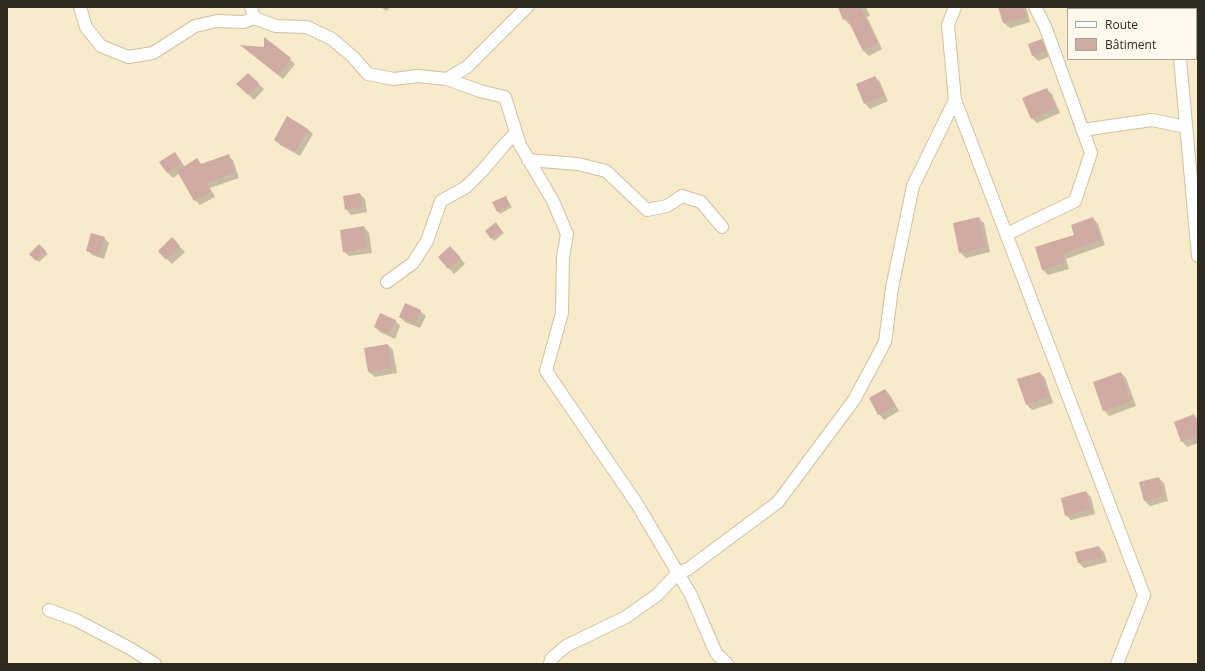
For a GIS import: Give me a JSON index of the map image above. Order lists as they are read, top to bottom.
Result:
{
  "legend": ["Route", "Bâtiment"]
}
